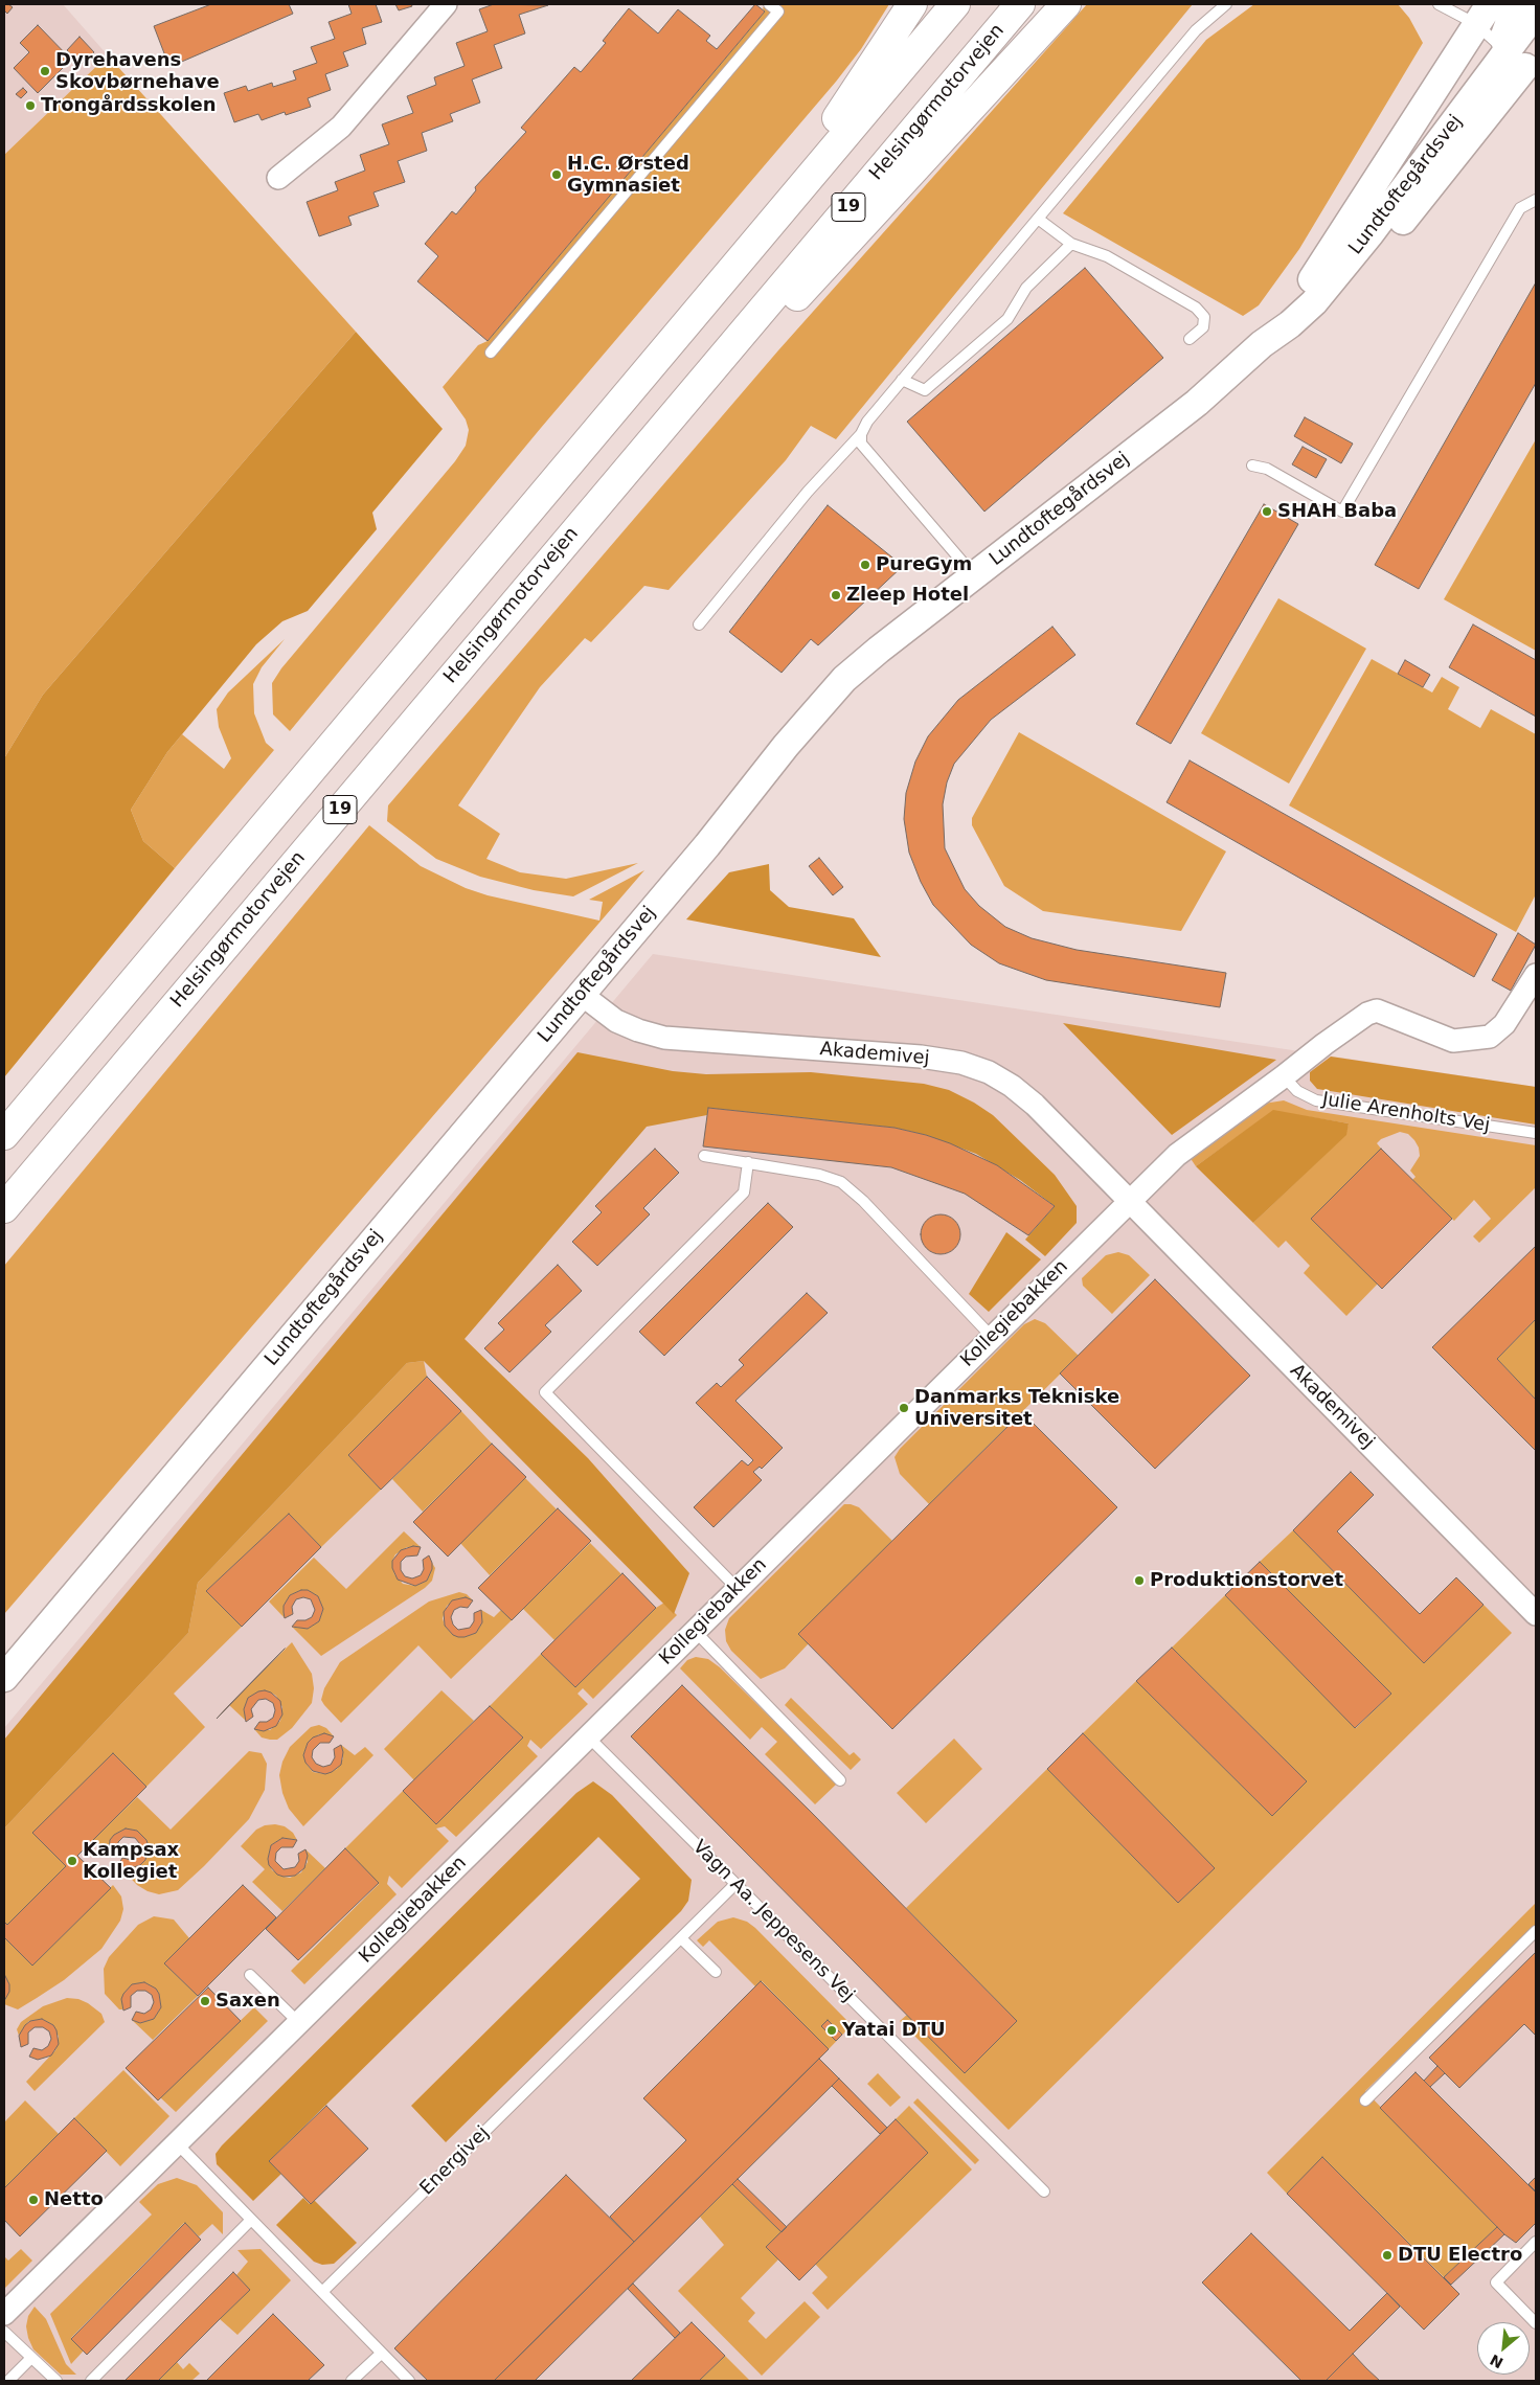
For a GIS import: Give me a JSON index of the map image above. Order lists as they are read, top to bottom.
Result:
{
  "streets": {
    "highway": ["Helsingørmotorvejen", "19"],
    "street": ["Lundtoftegårdsvej", "Akademivej", "Kollegiebakken"],
    "lane": ["Julie Arenholts Vej", "Vagn Aa. Jeppesens Vej", "Energivej"]
  },
  "crossings": [
    ["Lundtoftegårdsvej", "Akademivej"],
    ["Akademivej", "Kollegiebakken"],
    ["Kollegiebakken", "Vagn Aa. Jeppesens Vej"],
    ["Vagn Aa. Jeppesens Vej", "Energivej"]
  ],
  "places": [
    "Dyrehavens Skovbørnehave",
    "Trongårdsskolen",
    "H.C. Ørsted Gymnasiet",
    "SHAH Baba",
    "PureGym",
    "Zleep Hotel",
    "Danmarks Tekniske Universitet",
    "Produktionstorvet",
    "Kampsax Kollegiet",
    "Saxen",
    "Yatai DTU",
    "Netto",
    "DTU Electro"
  ],
  "north": "bottom left"
}
